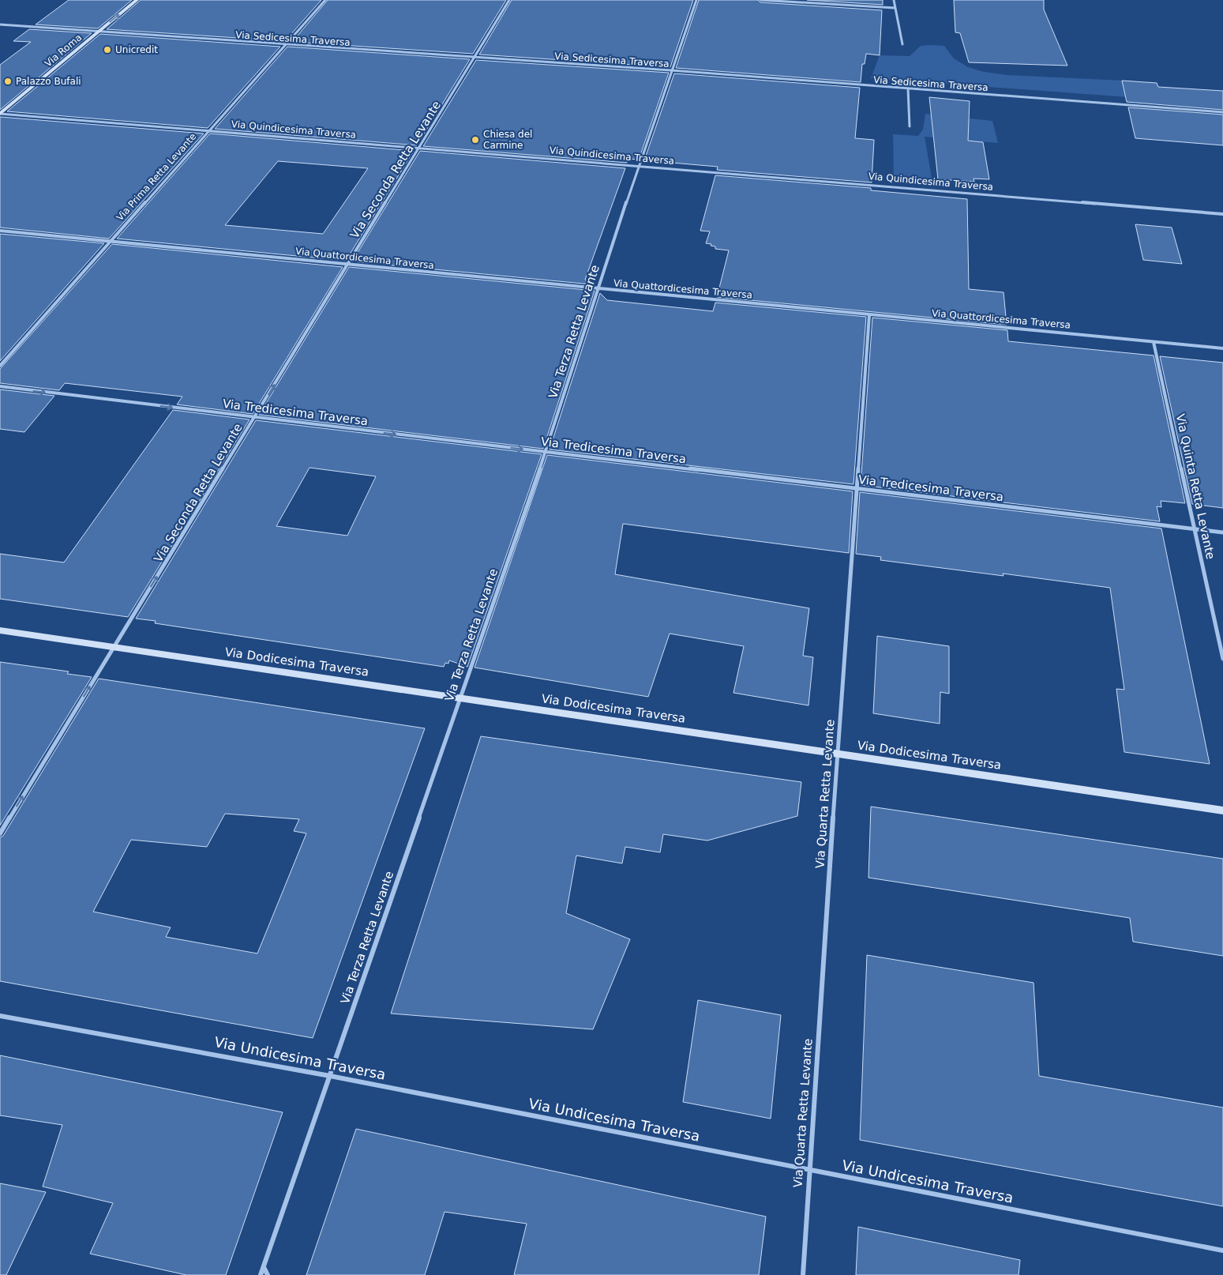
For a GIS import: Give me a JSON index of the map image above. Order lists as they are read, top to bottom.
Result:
{
  "streets": {
    "street": [
      "Via Sedicesima Traversa",
      "Via Roma",
      "Via Quindicesima Traversa",
      "Via Seconda Retta Levante",
      "Via Prima Retta Levante",
      "Via Quattordicesima Traversa",
      "Via Terza Retta Levante",
      "Via Tredicesima Traversa",
      "Via Quinta Retta Levante",
      "Via Dodicesima Traversa",
      "Via Quarta Retta Levante",
      "Via Undicesima Traversa"
    ]
  },
  "crossings": [
    ["Via Sedicesima Traversa", "Via Roma"],
    ["Via Sedicesima Traversa", "Via Seconda Retta Levante"],
    ["Via Sedicesima Traversa", "Via Prima Retta Levante"],
    ["Via Sedicesima Traversa", "Via Terza Retta Levante"],
    ["Via Roma", "Via Quindicesima Traversa"],
    ["Via Quindicesima Traversa", "Via Seconda Retta Levante"],
    ["Via Quindicesima Traversa", "Via Prima Retta Levante"],
    ["Via Quindicesima Traversa", "Via Terza Retta Levante"],
    ["Via Seconda Retta Levante", "Via Quattordicesima Traversa"],
    ["Via Seconda Retta Levante", "Via Tredicesima Traversa"],
    ["Via Seconda Retta Levante", "Via Dodicesima Traversa"],
    ["Via Prima Retta Levante", "Via Quattordicesima Traversa"],
    ["Via Quattordicesima Traversa", "Via Terza Retta Levante"],
    ["Via Quattordicesima Traversa", "Via Quinta Retta Levante"],
    ["Via Quattordicesima Traversa", "Via Quarta Retta Levante"],
    ["Via Terza Retta Levante", "Via Tredicesima Traversa"],
    ["Via Terza Retta Levante", "Via Dodicesima Traversa"],
    ["Via Terza Retta Levante", "Via Undicesima Traversa"],
    ["Via Tredicesima Traversa", "Via Quinta Retta Levante"],
    ["Via Tredicesima Traversa", "Via Quarta Retta Levante"],
    ["Via Dodicesima Traversa", "Via Quarta Retta Levante"],
    ["Via Quarta Retta Levante", "Via Undicesima Traversa"]
  ],
  "one_way": ["Via Seconda Retta Levante", "Via Tredicesima Traversa"],
  "places": ["Unicredit", "Palazzo Bufali", "Chiesa del Carmine"]
}
